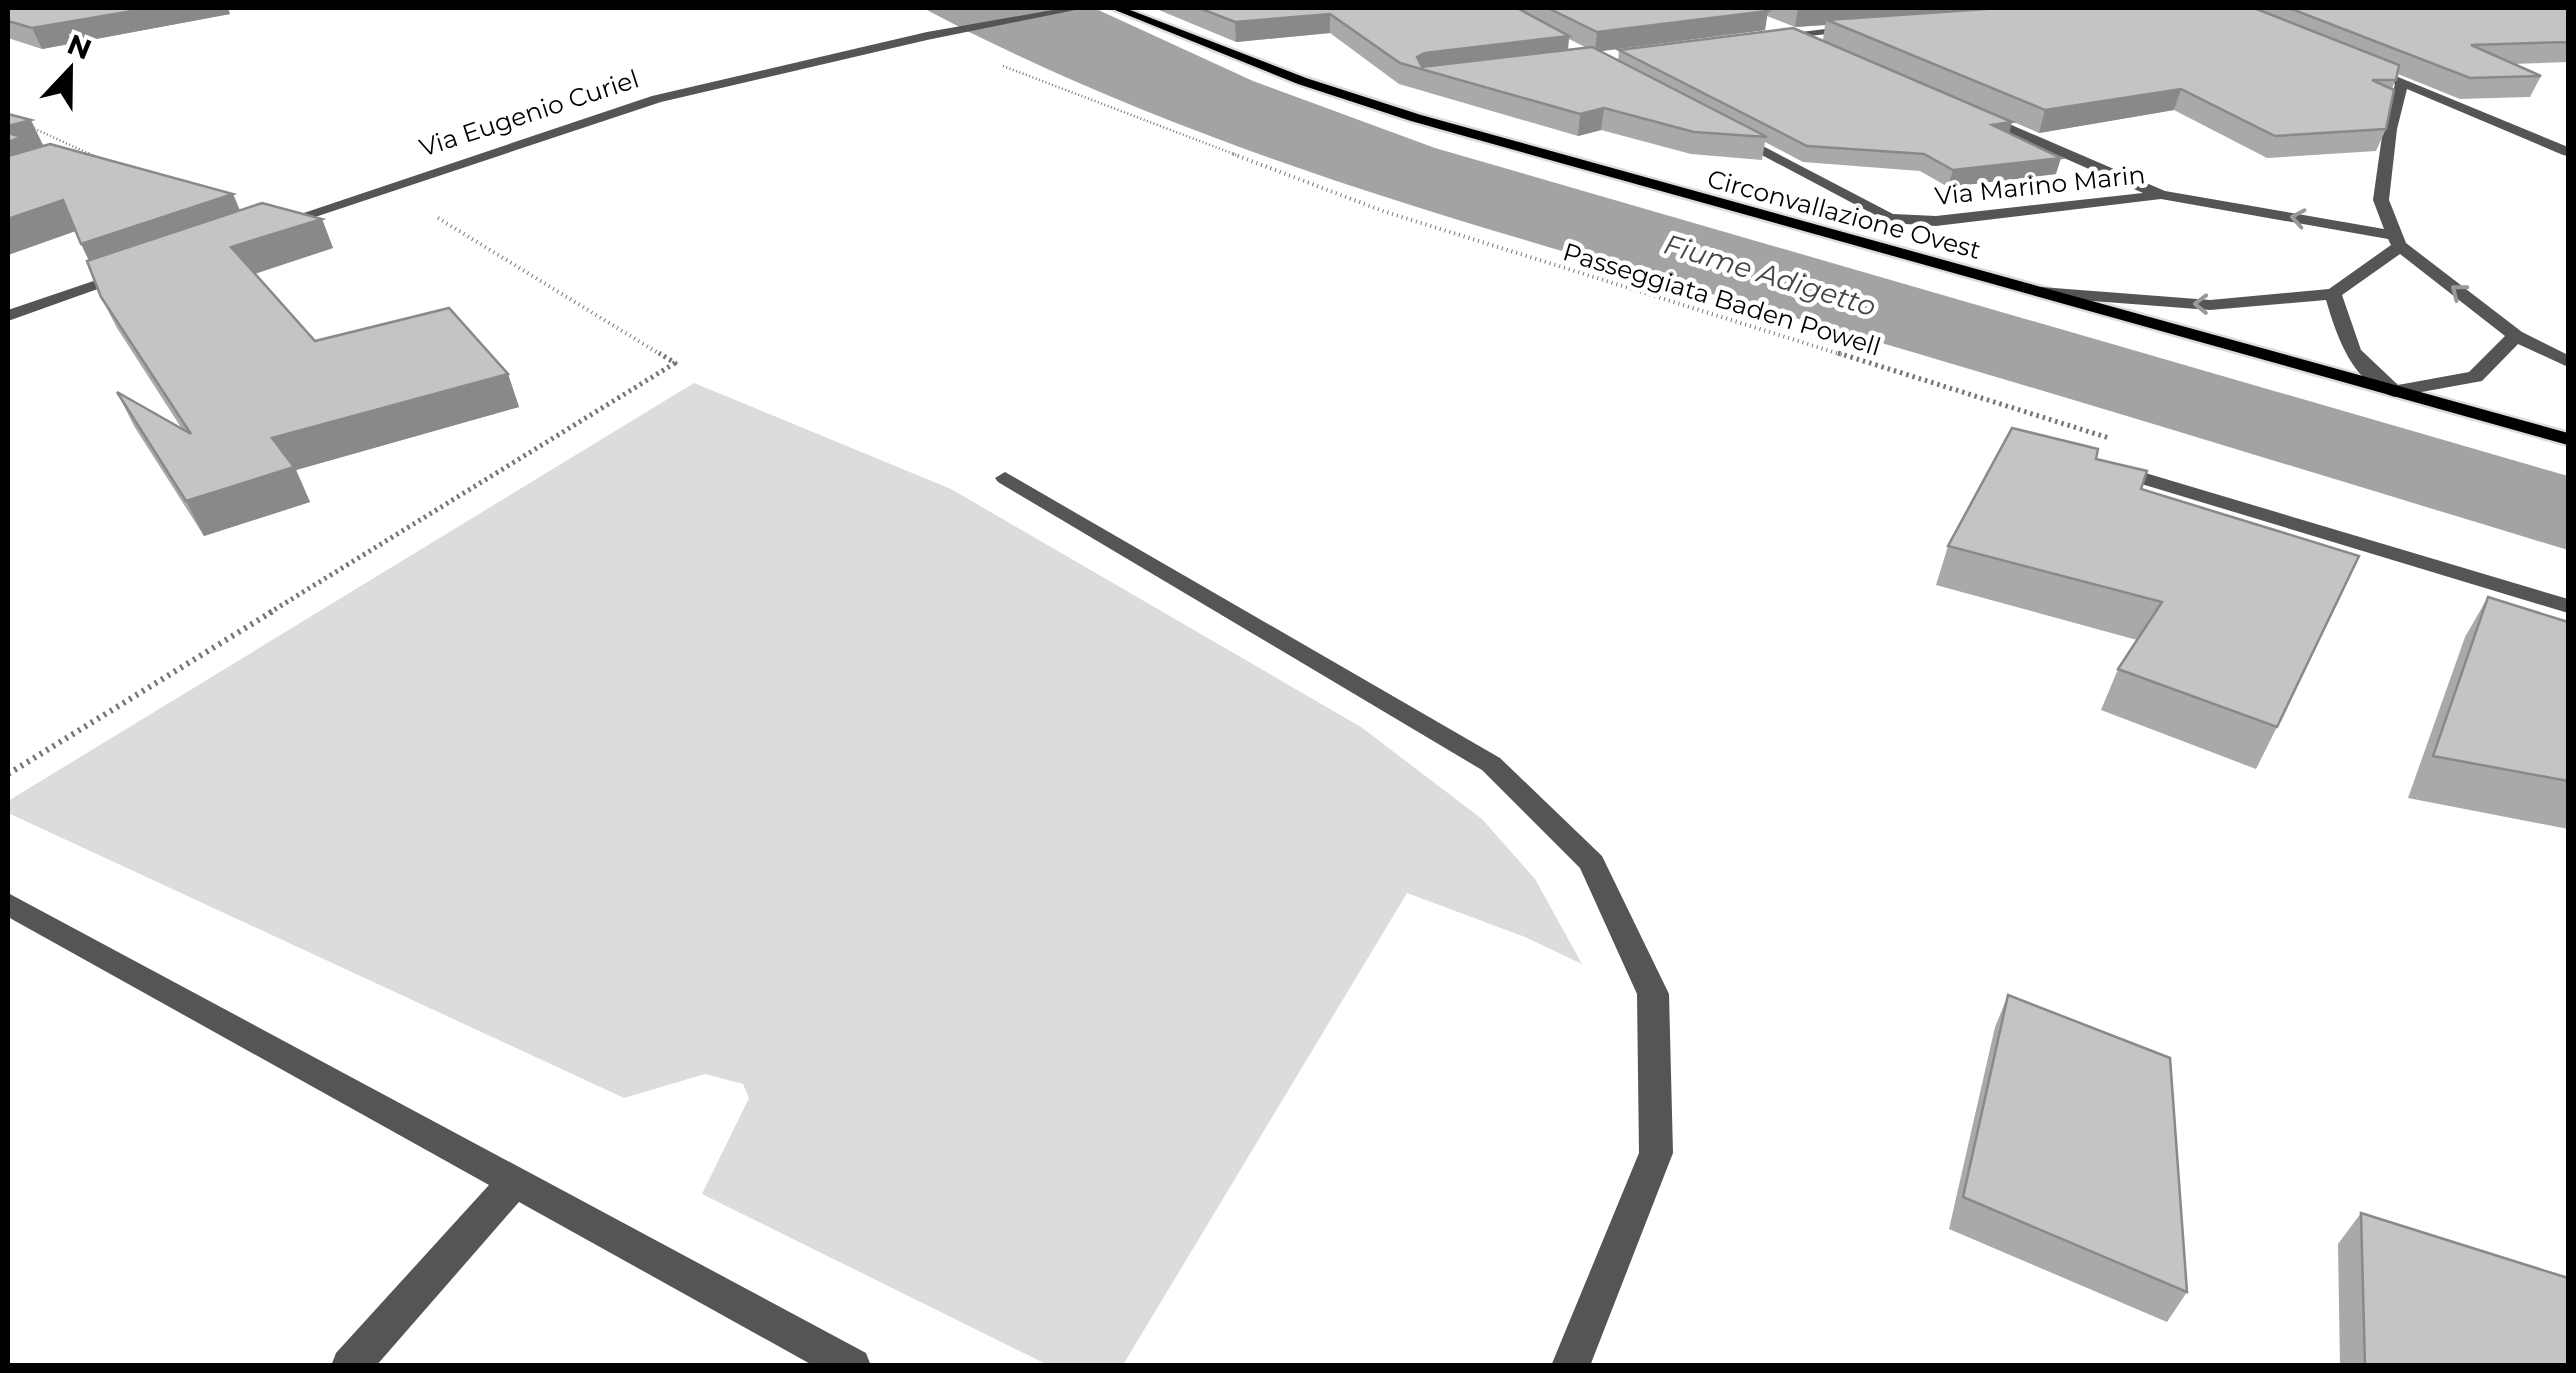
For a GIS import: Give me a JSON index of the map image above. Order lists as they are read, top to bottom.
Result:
{
  "streets": {
    "main road": ["Circonvallazione Ovest"],
    "street": ["Via Eugenio Curiel", "Via Marino Marin"],
    "path": ["Passeggiata Baden Powell"]
  },
  "crossings": [
    ["Via Eugenio Curiel", "Passeggiata Baden Powell"]
  ],
  "water": ["Fiume Adigetto"],
  "north": "top"
}
